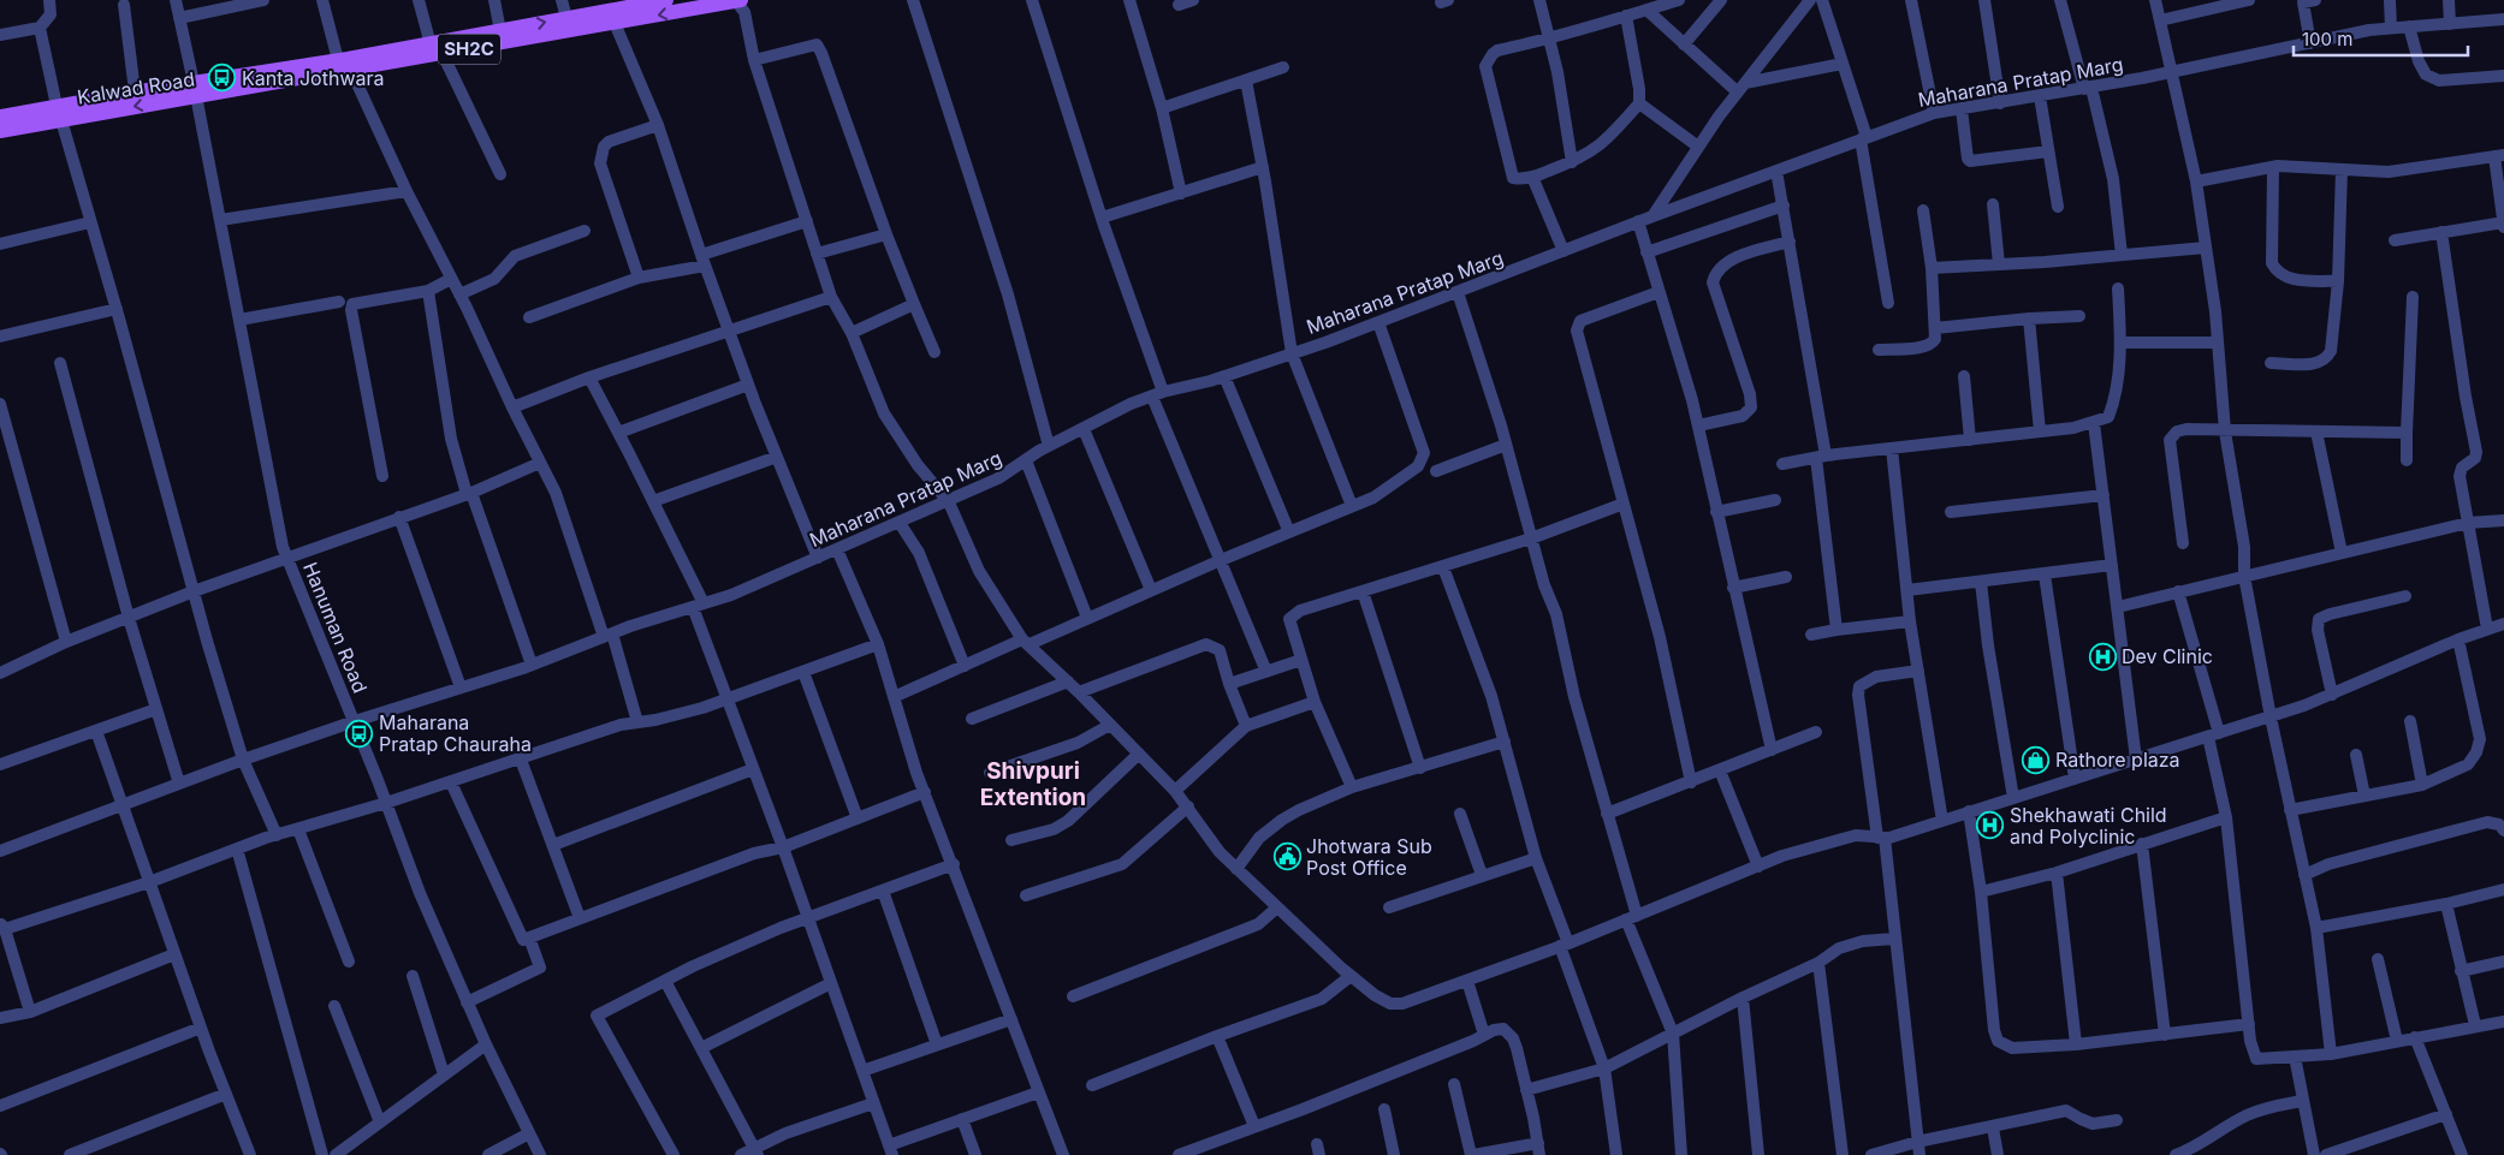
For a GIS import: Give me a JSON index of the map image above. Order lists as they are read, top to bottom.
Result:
{
  "streets": {
    "main road": ["SH2C", "Kalwad Road"],
    "street": ["Maharana Pratap Marg", "Hanuman Road"]
  },
  "crossings": [
    ["Maharana Pratap Marg", "Hanuman Road"],
    ["Kalwad Road", "Hanuman Road"]
  ],
  "districts": ["Shivpuri Extention"],
  "places": {
    "bus stop": ["Kanta Jothwara", "Maharana Pratap Chauraha"],
    "hospital": ["Dev Clinic", "Shekhawati Child and Polyclinic"],
    "shop": ["Rathore plaza"],
    "public building": ["Jhotwara Sub Post Office"]
  },
  "scale_bar": "100 m"
}
